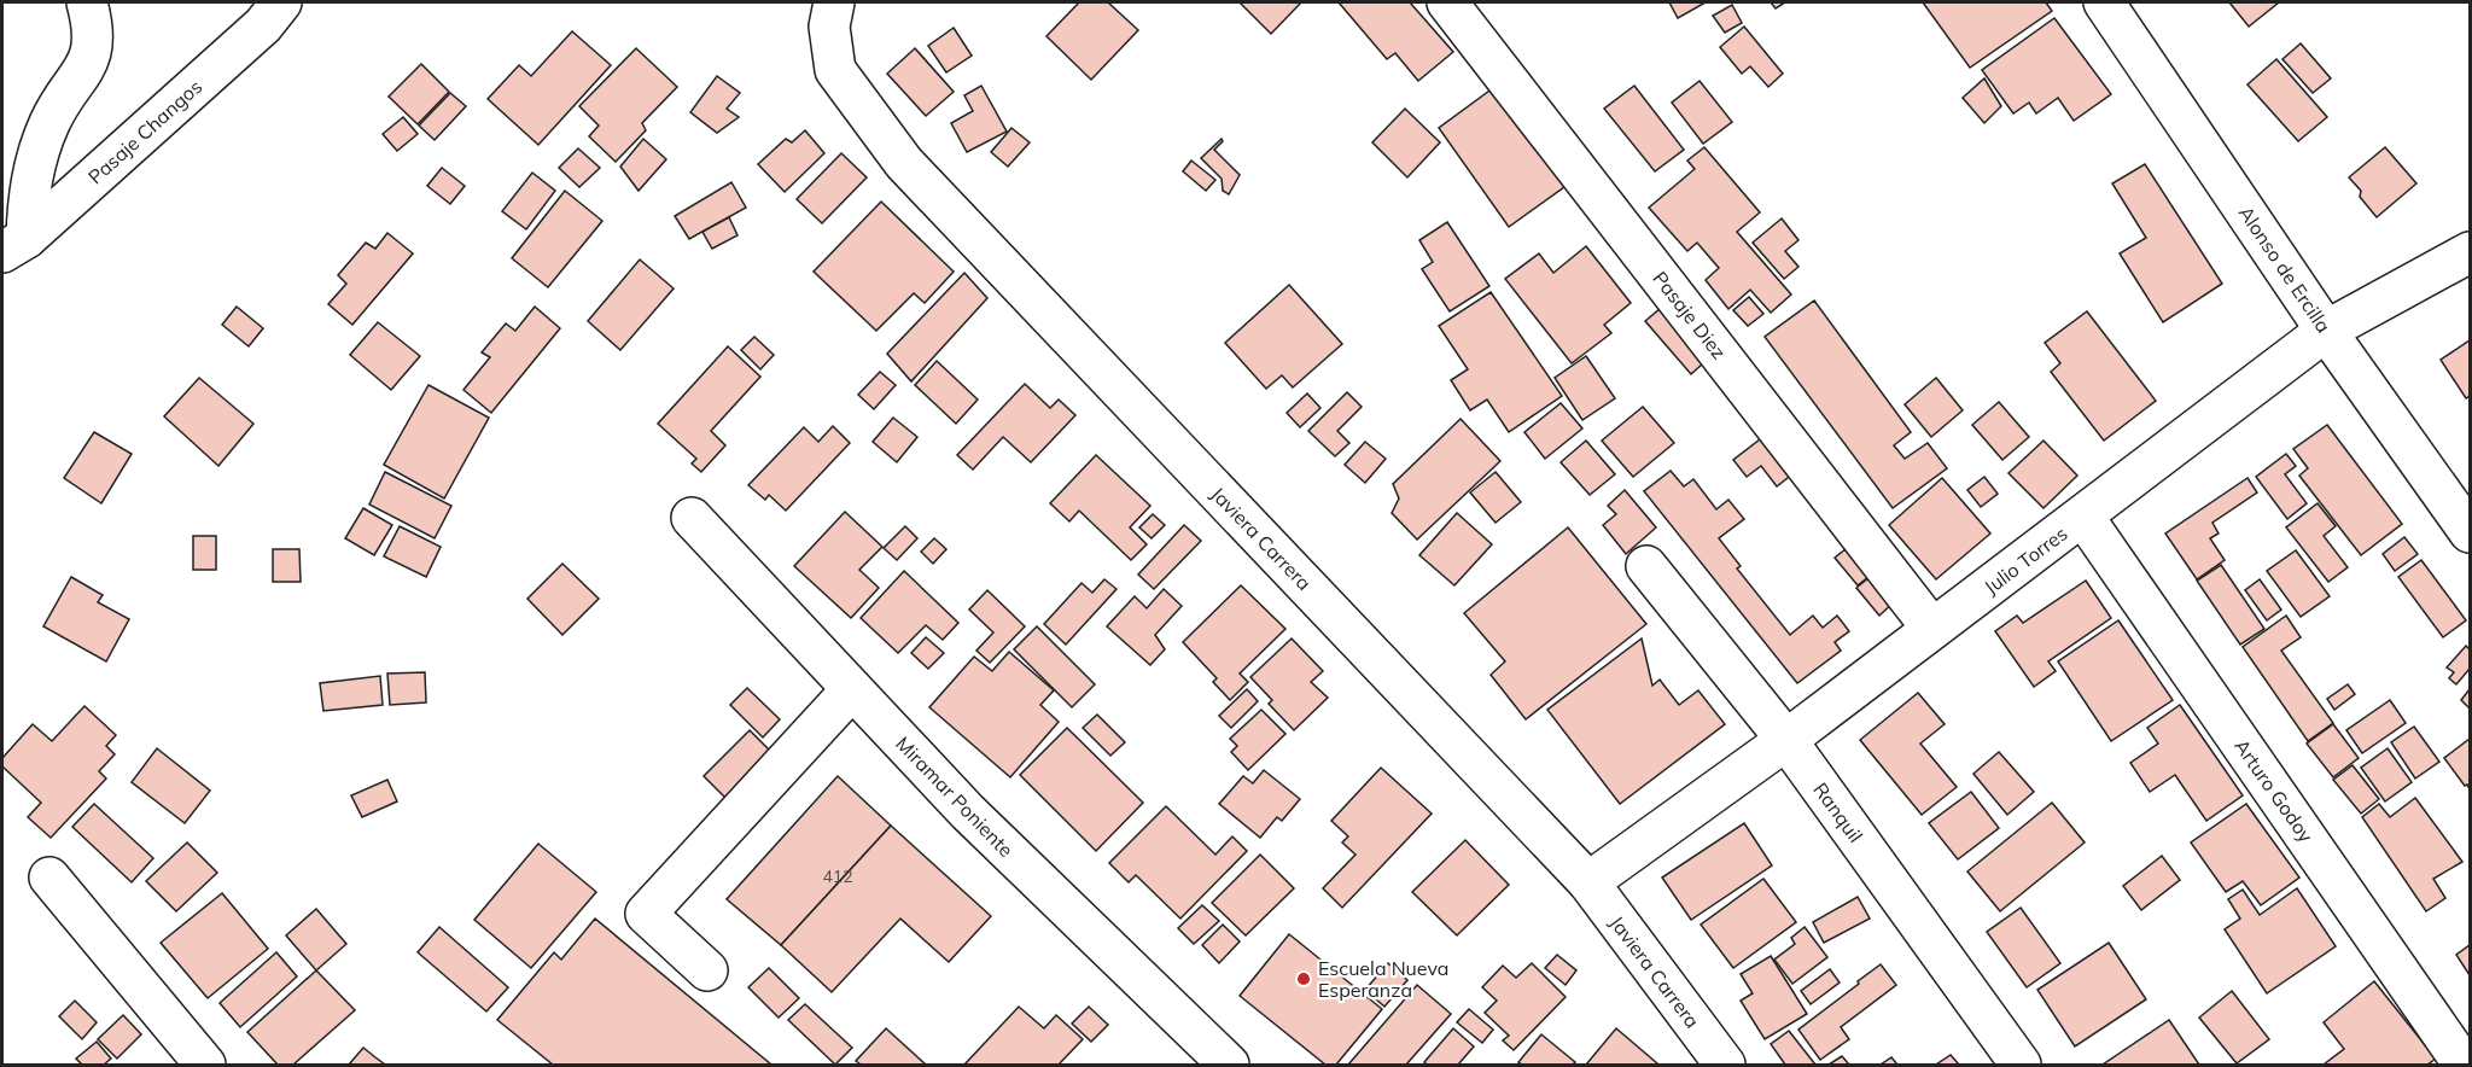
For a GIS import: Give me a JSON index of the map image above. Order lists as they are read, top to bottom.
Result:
{
  "streets": {
    "street": [
      "Pasaje Changos",
      "Alonso de Ercilla",
      "Pasaje Diez",
      "Javiera Carrera",
      "Julio Torres",
      "Arturo Godoy",
      "Miramar Poniente",
      "Ranquil"
    ]
  },
  "crossings": [
    ["Alonso de Ercilla", "Julio Torres"],
    ["Pasaje Diez", "Julio Torres"],
    ["Javiera Carrera", "Julio Torres"],
    ["Julio Torres", "Arturo Godoy"],
    ["Julio Torres", "Ranquil"]
  ],
  "places": ["Escuela Nueva Esperanza"],
  "house_numbers": ["412"]
}
